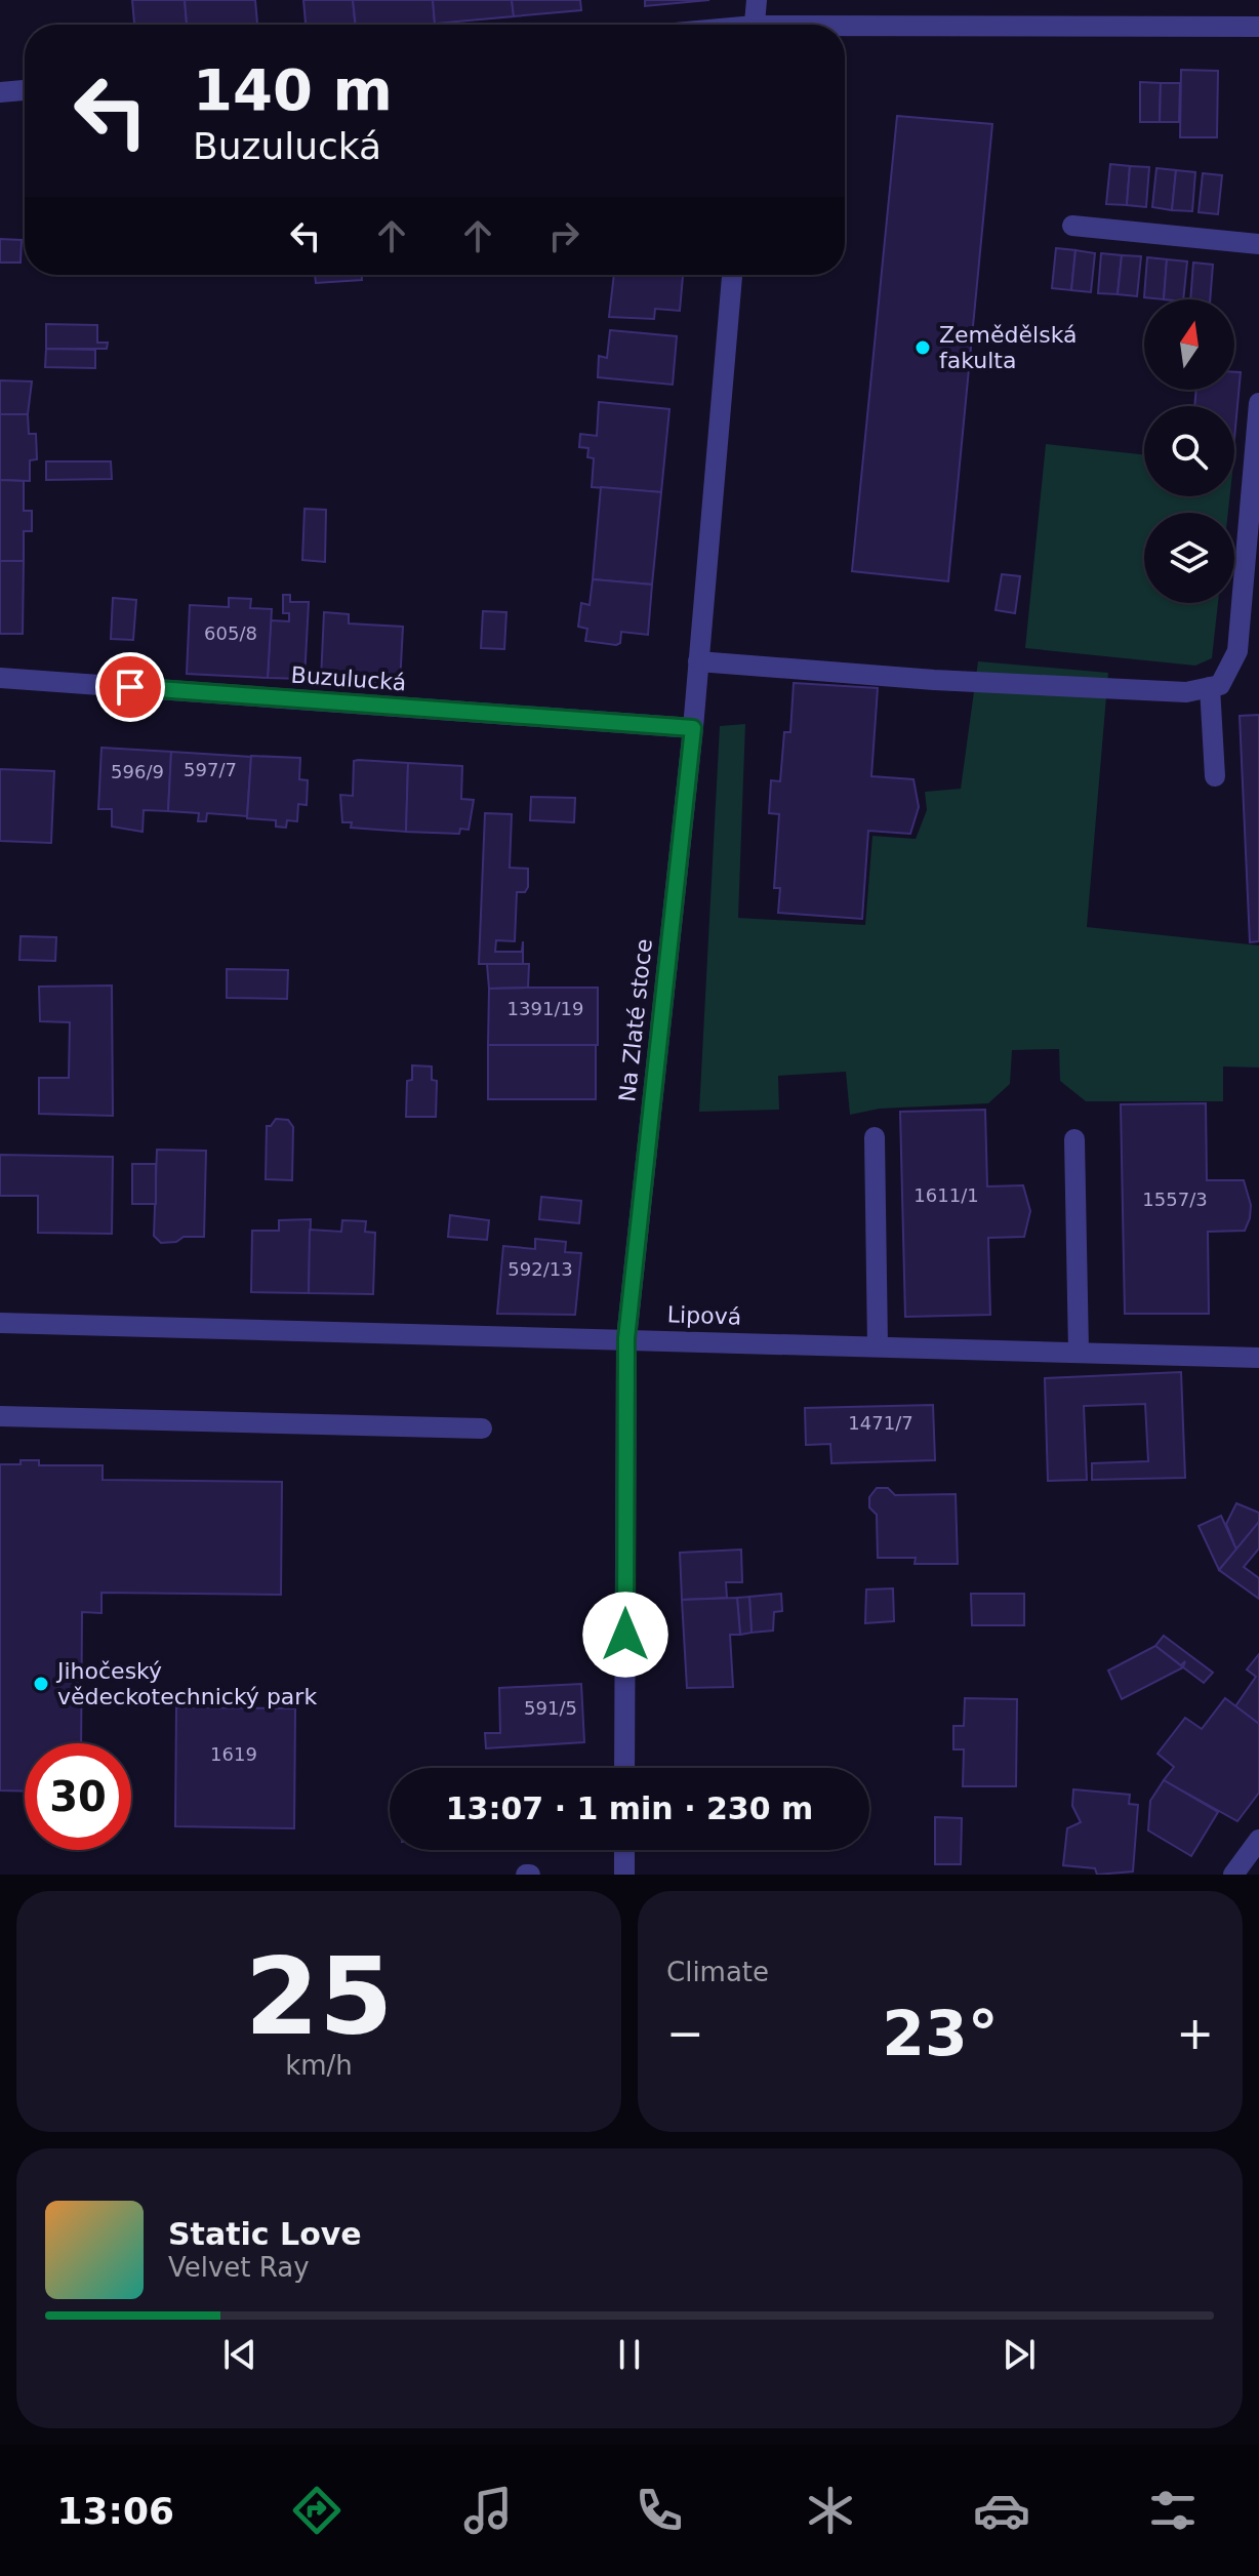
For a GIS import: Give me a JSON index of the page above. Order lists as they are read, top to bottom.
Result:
{
  "streets": {
    "street": ["Buzulucká", "Na Zlaté stoce", "Lipová"]
  },
  "crossings": [
    ["Buzulucká", "Na Zlaté stoce"],
    ["Na Zlaté stoce", "Lipová"]
  ],
  "places": ["Zemědělská fakulta", "Jihočeský vědeckotechnický park"],
  "house_numbers": [
    "605/8",
    "597/7",
    "596/9",
    "1391/19",
    "1611/1",
    "1557/3",
    "592/13",
    "1471/7",
    "591/5",
    "1619"
  ],
  "north": "top",
  "page": {
    "turn": ["140 m", "Buzulucká"],
    "limit": "30",
    "trip": "13:07 · 1 min · 230 m",
    "tile": [
      ["25", "km/h"],
      "Climate"
    ],
    "heat": ["−", "23°", "+"],
    "song": ["Static Love", "Velvet Ray"],
    "tabs": "13:06"
  }
}
